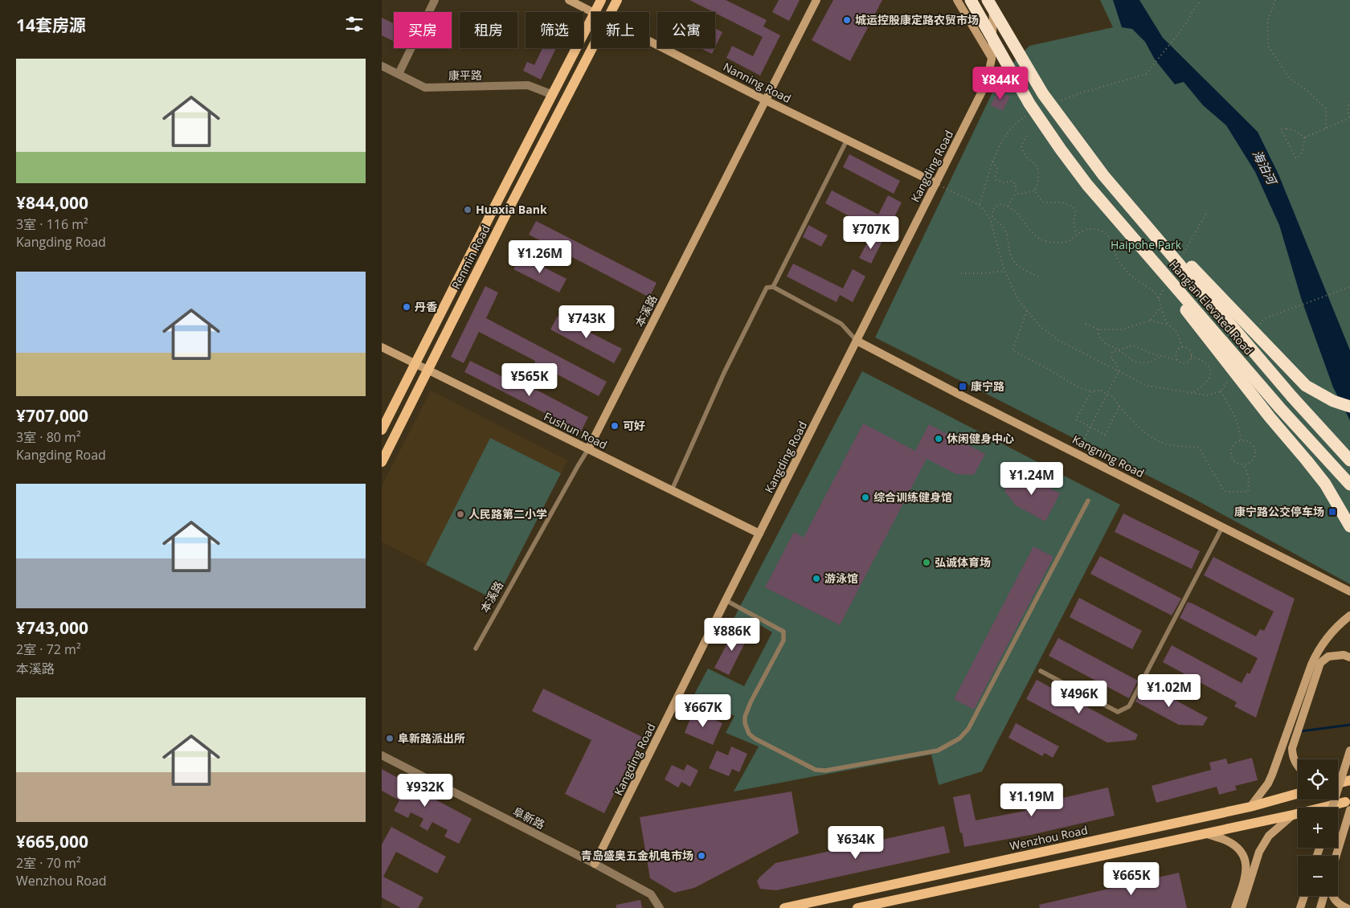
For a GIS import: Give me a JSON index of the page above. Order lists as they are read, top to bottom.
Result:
{
  "streets": {
    "highway": ["Hang'an Elevated Road"],
    "main road": ["Renmin Road", "Wenzhou Road"],
    "street": [
      "康平路",
      "Nanning Road",
      "Kangding Road",
      "本溪路",
      "Fushun Road",
      "Kangning Road",
      "阜新路"
    ]
  },
  "crossings": [
    ["康平路", "Renmin Road"],
    ["Nanning Road", "Kangding Road"],
    ["Nanning Road", "本溪路"],
    ["Kangding Road", "Fushun Road"],
    ["Kangding Road", "Kangning Road"],
    ["Kangding Road", "阜新路"],
    ["Renmin Road", "Fushun Road"],
    ["本溪路", "Fushun Road"]
  ],
  "water": ["海泊河"],
  "parks": ["Haipohe Park"],
  "places": {
    "other": [
      "城运控股康定路农贸市场",
      "Huaxia Bank",
      "丹香",
      "可好",
      "休闲健身中心",
      "综合训练健身馆",
      "人民路第二小学",
      "弘诚体育场",
      "游泳馆",
      "阜新路派出所",
      "青岛盛奥五金机电市场"
    ],
    "transit": ["康宁路", "康宁路公交停车场"]
  },
  "page": {
    "heading": "14套房源",
    "chip": [
      "买房",
      "租房",
      "筛选",
      "新上",
      "公寓"
    ],
    "list": [
      {
        "name": "¥844,000",
        "note": "3室 · 116 m² · Kangding Road"
      },
      {
        "name": "¥707,000",
        "note": "3室 · 80 m² · Kangding Road"
      },
      {
        "name": "¥743,000",
        "note": "2室 · 72 m² · 本溪路"
      },
      {
        "name": "¥665,000",
        "note": "2室 · 70 m² · Wenzhou Road"
      }
    ],
    "price": [
      "¥844K",
      "¥707K",
      "¥1.26M",
      "¥743K",
      "¥565K",
      "¥1.24M",
      "¥886K",
      "¥1.02M",
      "¥496K",
      "¥667K",
      "¥932K",
      "¥1.19M",
      "¥634K",
      "¥665K"
    ],
    "map_buttons": ["+", "−"]
  }
}
